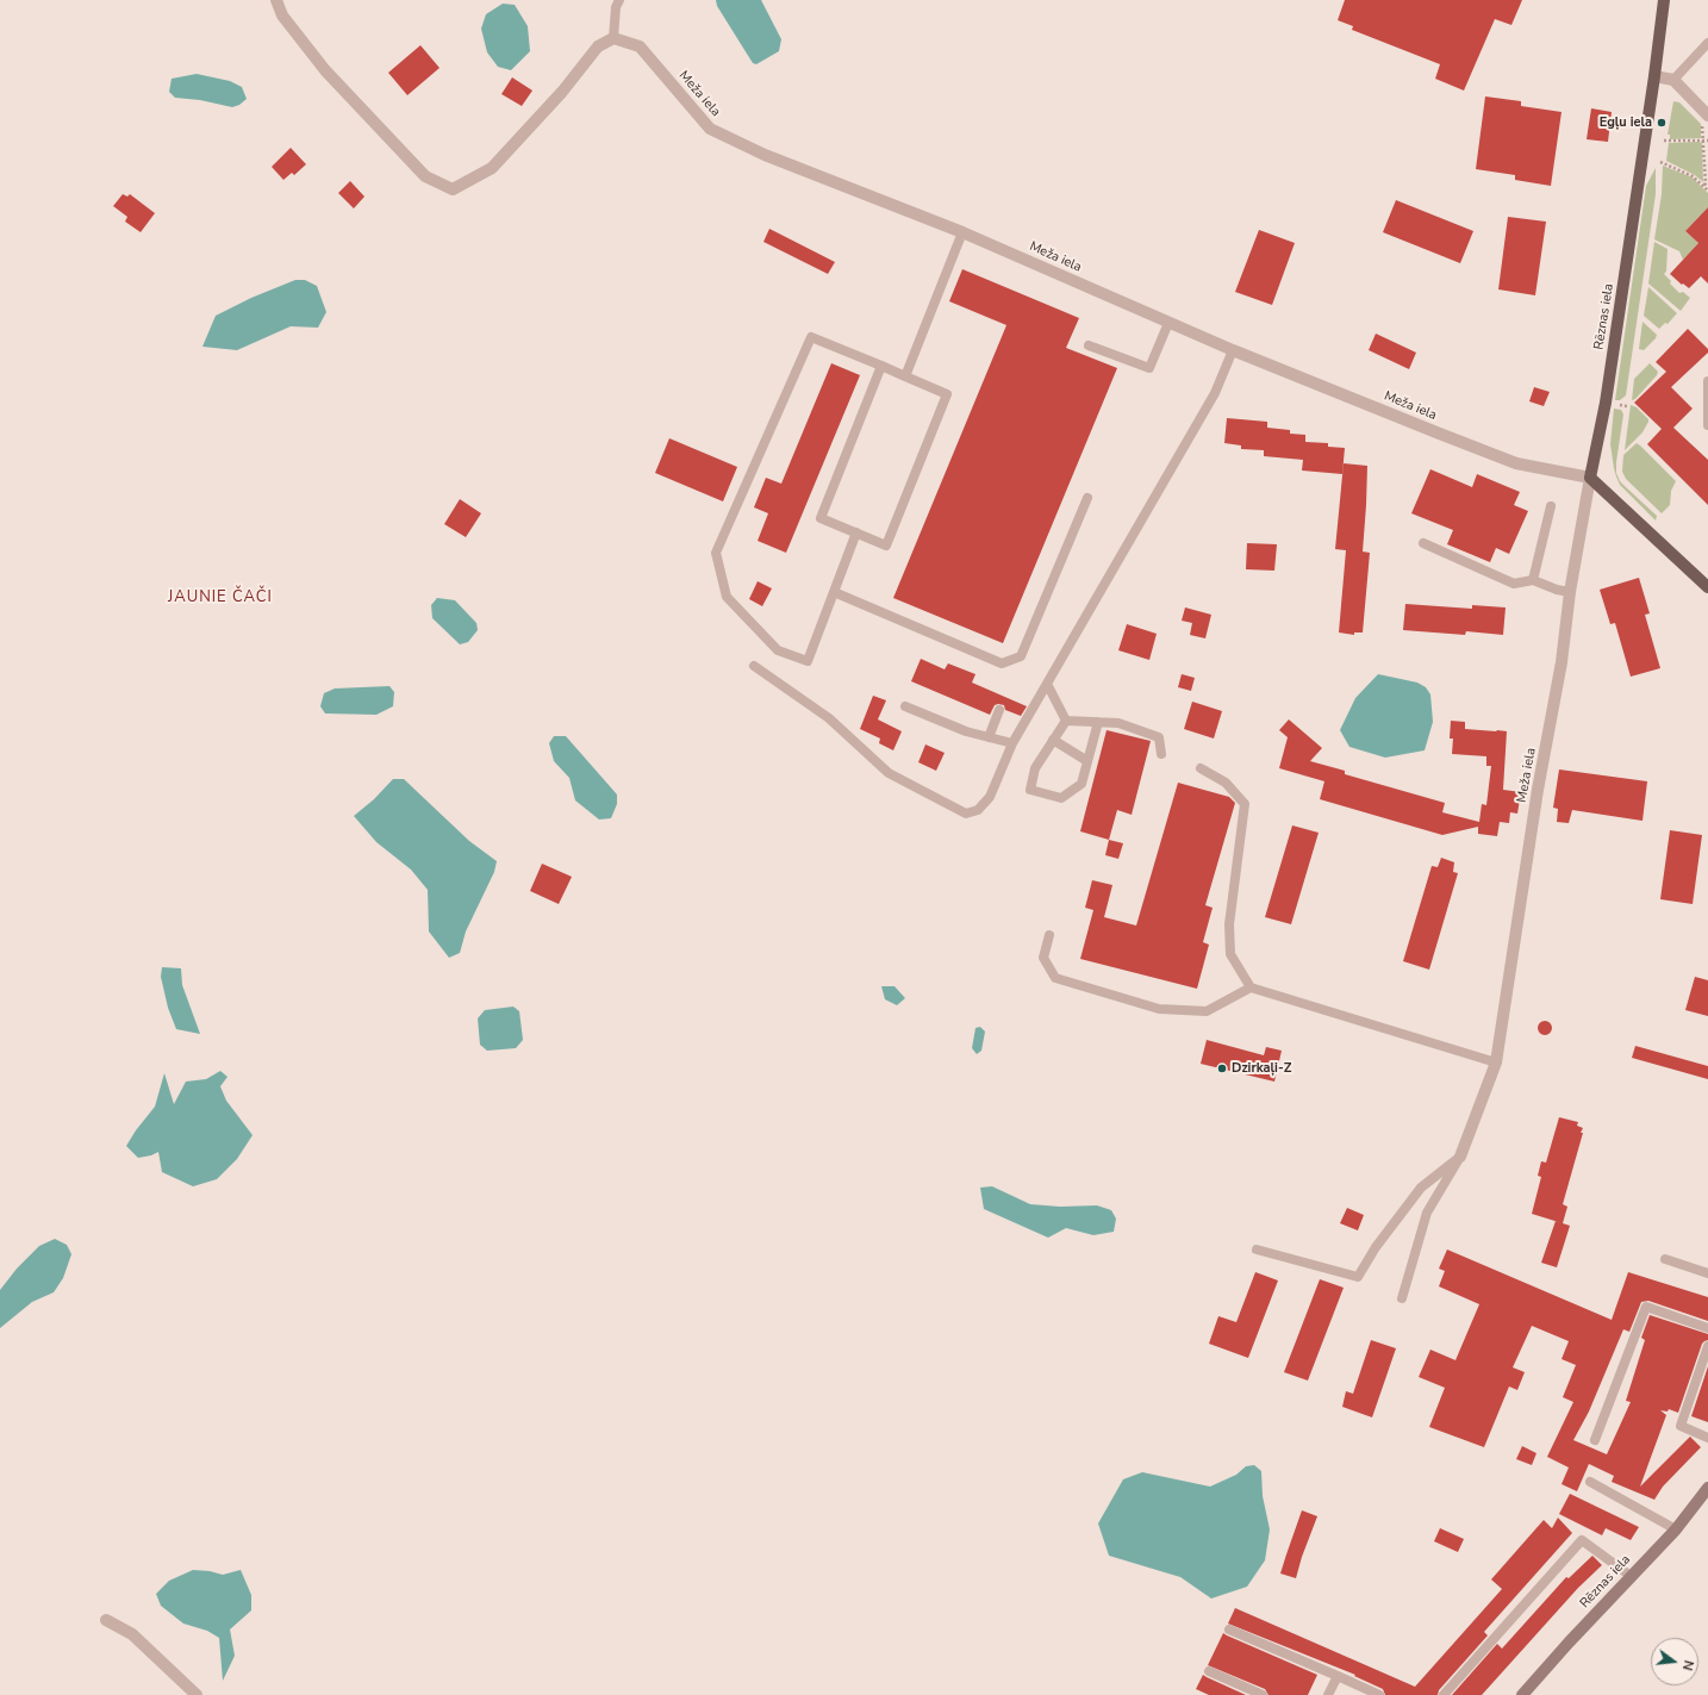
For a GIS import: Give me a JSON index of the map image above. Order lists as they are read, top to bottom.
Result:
{
  "streets": {
    "main road": ["Rēznas iela"],
    "street": ["Meža iela"]
  },
  "crossings": [
    ["Meža iela", "Rēznas iela"]
  ],
  "districts": ["JAUNIE ČAČI"],
  "places": ["Egļu iela", "Dzirkaļi-Z"],
  "north": "right"
}
